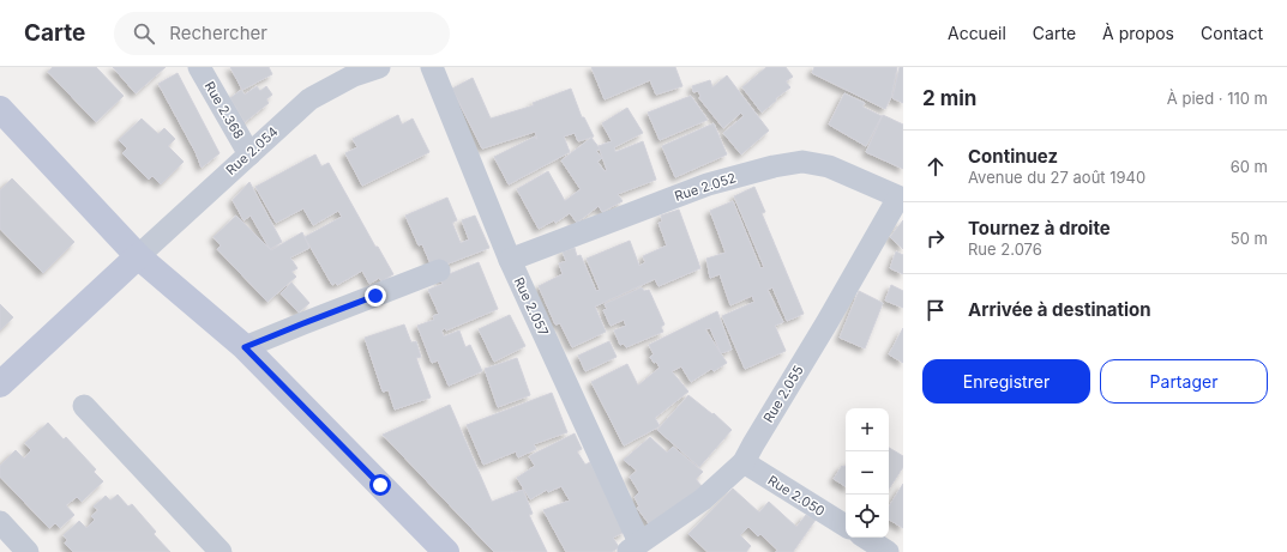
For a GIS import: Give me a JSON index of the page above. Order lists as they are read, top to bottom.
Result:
{
  "streets": {
    "street": [
      "Rue 2.368",
      "Rue 2.054",
      "Rue 2.052",
      "Rue 2.057",
      "Rue 2.055",
      "Rue 2.050"
    ]
  },
  "crossings": [
    ["Rue 2.368", "Rue 2.054"],
    ["Rue 2.052", "Rue 2.057"],
    ["Rue 2.052", "Rue 2.055"],
    ["Rue 2.057", "Rue 2.055"],
    ["Rue 2.055", "Rue 2.050"]
  ],
  "page": {
    "header": "Carte",
    "search": "Rechercher",
    "nav": [
      "Accueil",
      "Carte",
      "À propos",
      "Contact"
    ],
    "heading": ["2 min", "À pied · 110 m"],
    "list": [
      ["Continuez", "Avenue du 27 août 1940", "60 m"],
      ["Tournez à droite", "Rue 2.076", "50 m"],
      "Arrivée à destination"
    ],
    "buttons": ["Enregistrer", "Partager"],
    "map_buttons": ["+", "−"]
  }
}
